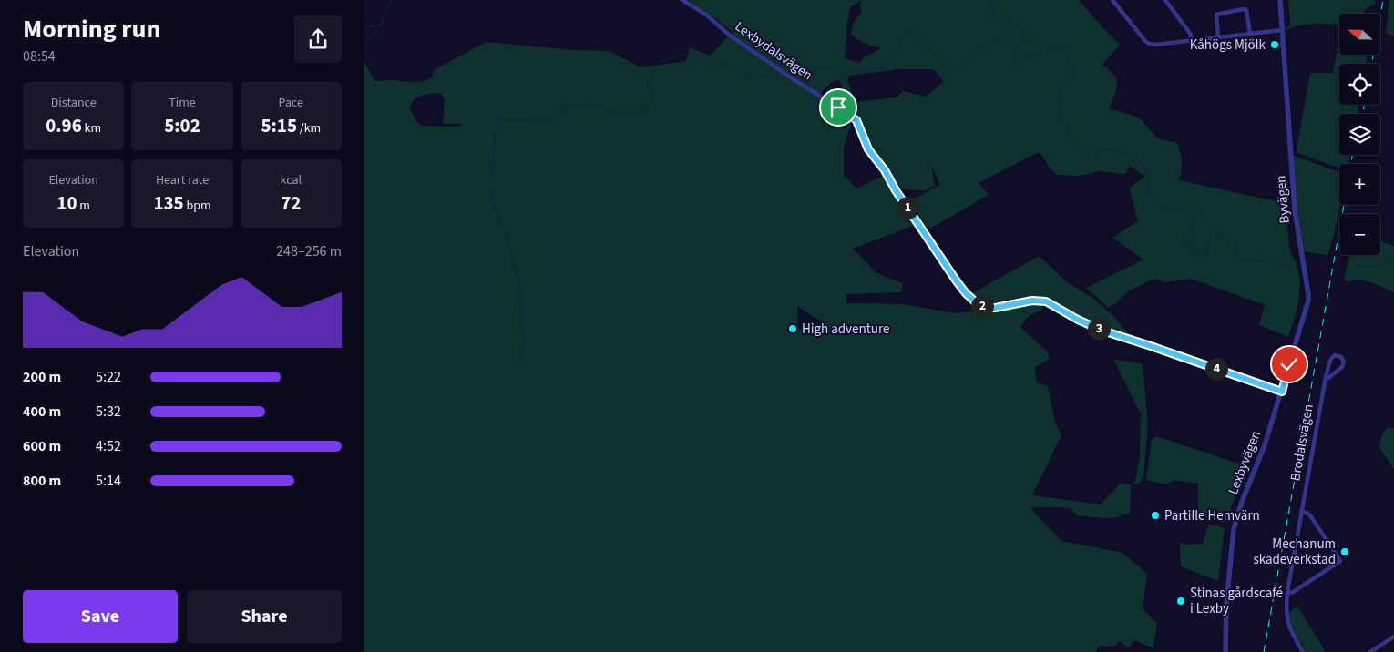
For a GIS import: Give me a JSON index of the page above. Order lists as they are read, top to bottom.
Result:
{
  "streets": {
    "street": [
      "Lexbydalsvägen",
      "Byvägen",
      "Brodalsvägen",
      "Lexbyvägen"
    ]
  },
  "crossings": [
    ["Lexbydalsvägen", "Byvägen"],
    ["Lexbydalsvägen", "Lexbyvägen"],
    ["Byvägen", "Lexbyvägen"]
  ],
  "places": [
    "Kåhögs Mjölk",
    "High adventure",
    "Partille Hemvärn",
    "Mechanum skadeverkstad",
    "Stinas gårdscafé i Lexby"
  ],
  "north": "left",
  "page": {
    "heading": ["Morning run", "08:54"],
    "map_buttons": ["+", "−"],
    "stats": [
      ["Distance", "0.96 km"],
      ["Time", "5:02"],
      ["Pace", "5:15 /km"],
      ["Elevation", "10 m"],
      ["Heart rate", "135 bpm"],
      ["kcal", "72"]
    ],
    "pins": [
      "1",
      "2",
      "3",
      "4"
    ],
    "chart": ["Elevation", "248–256 m"],
    "list": [
      {
        "name": "200 m",
        "note": "5:22"
      },
      {
        "name": "400 m",
        "note": "5:32"
      },
      {
        "name": "600 m",
        "note": "4:52"
      },
      {
        "name": "800 m",
        "note": "5:14"
      }
    ],
    "buttons": ["Save", "Share"]
  }
}
